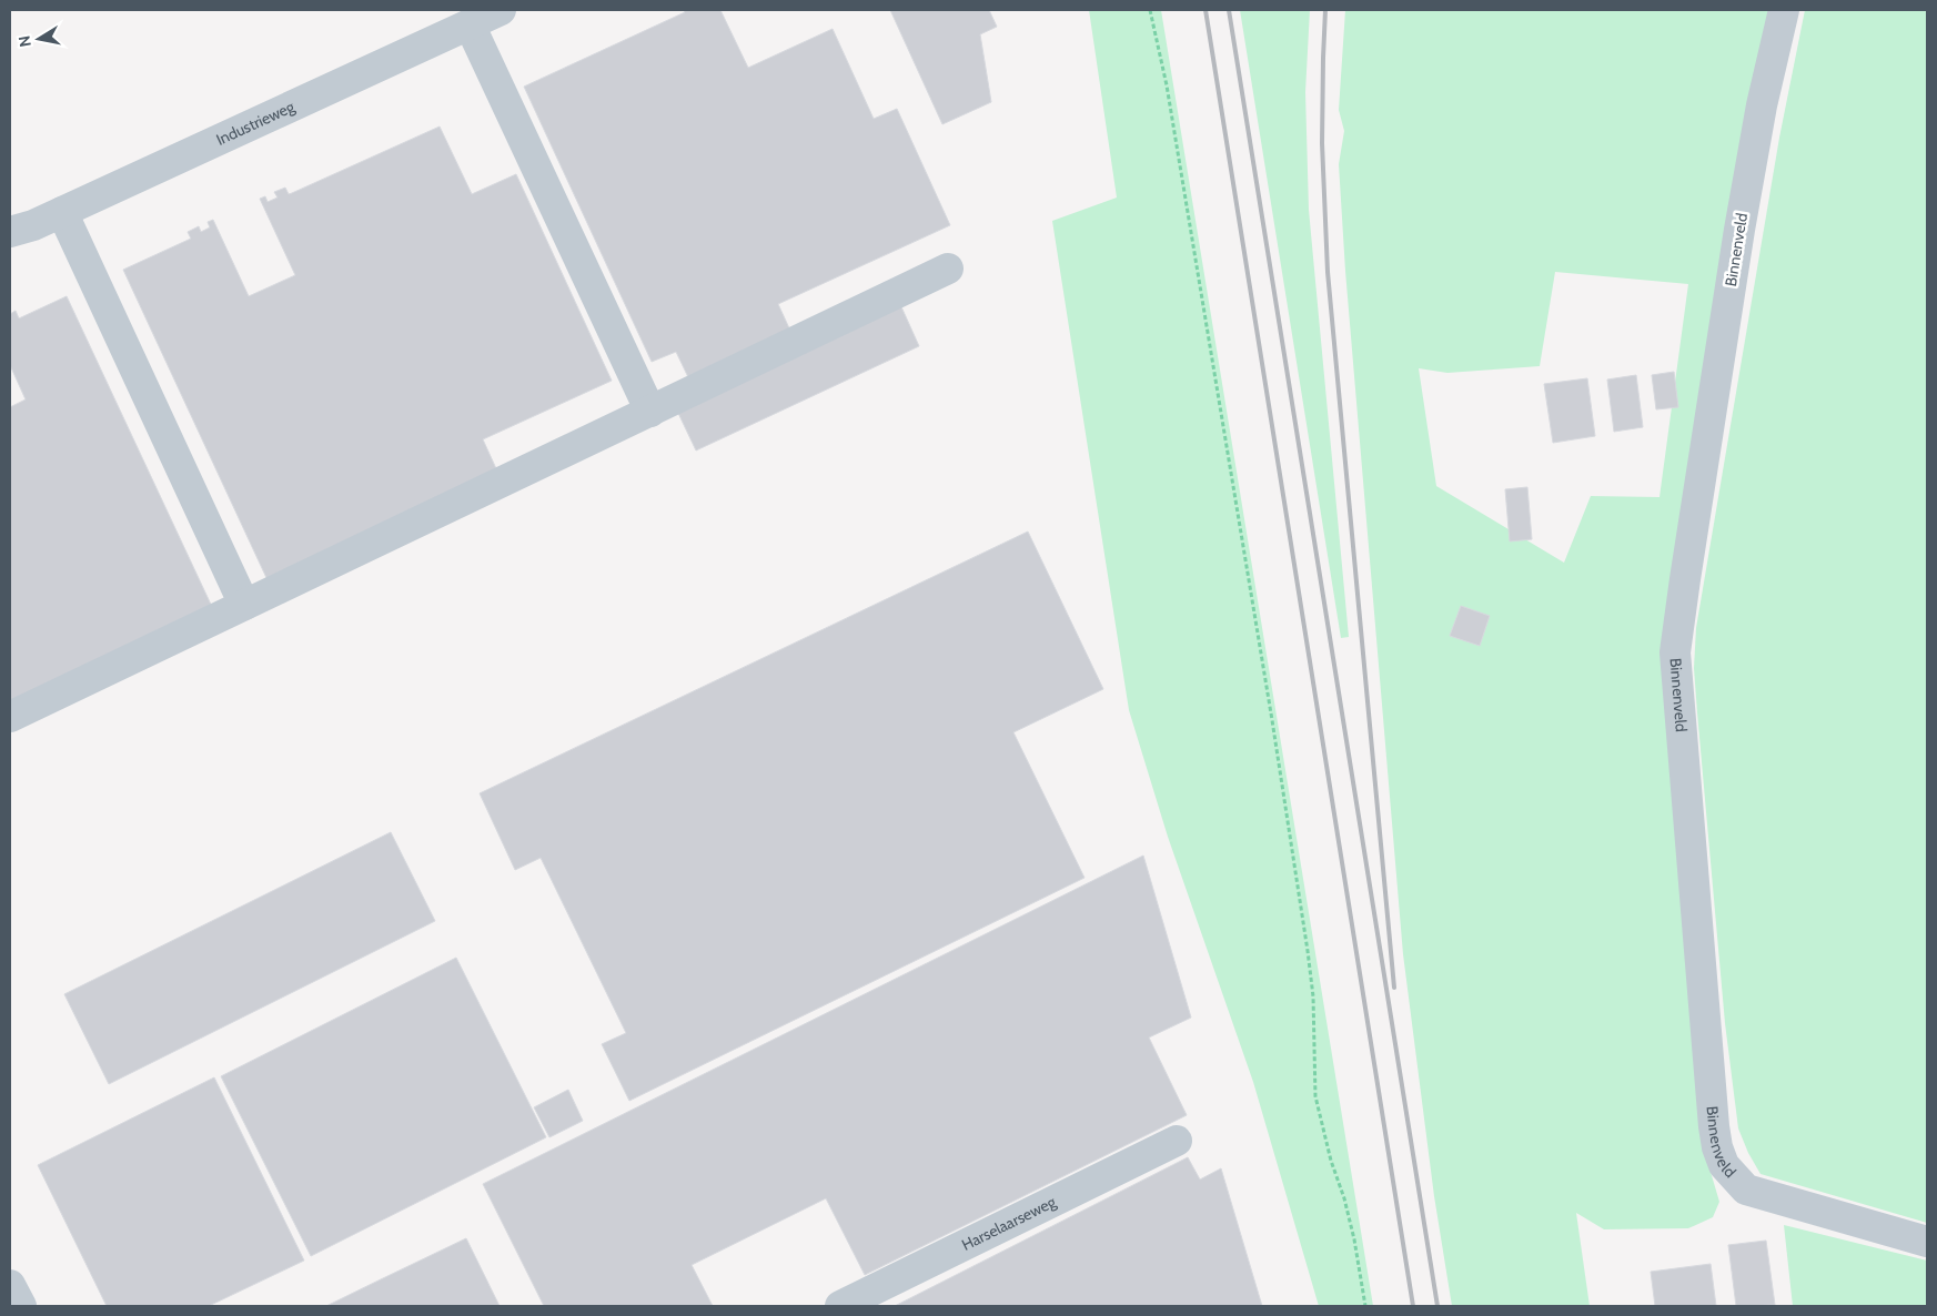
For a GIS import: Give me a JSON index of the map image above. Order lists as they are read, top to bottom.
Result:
{
  "streets": {
    "street": ["Industrieweg", "Binnenveld", "Harselaarseweg"]
  },
  "north": "left"
}
